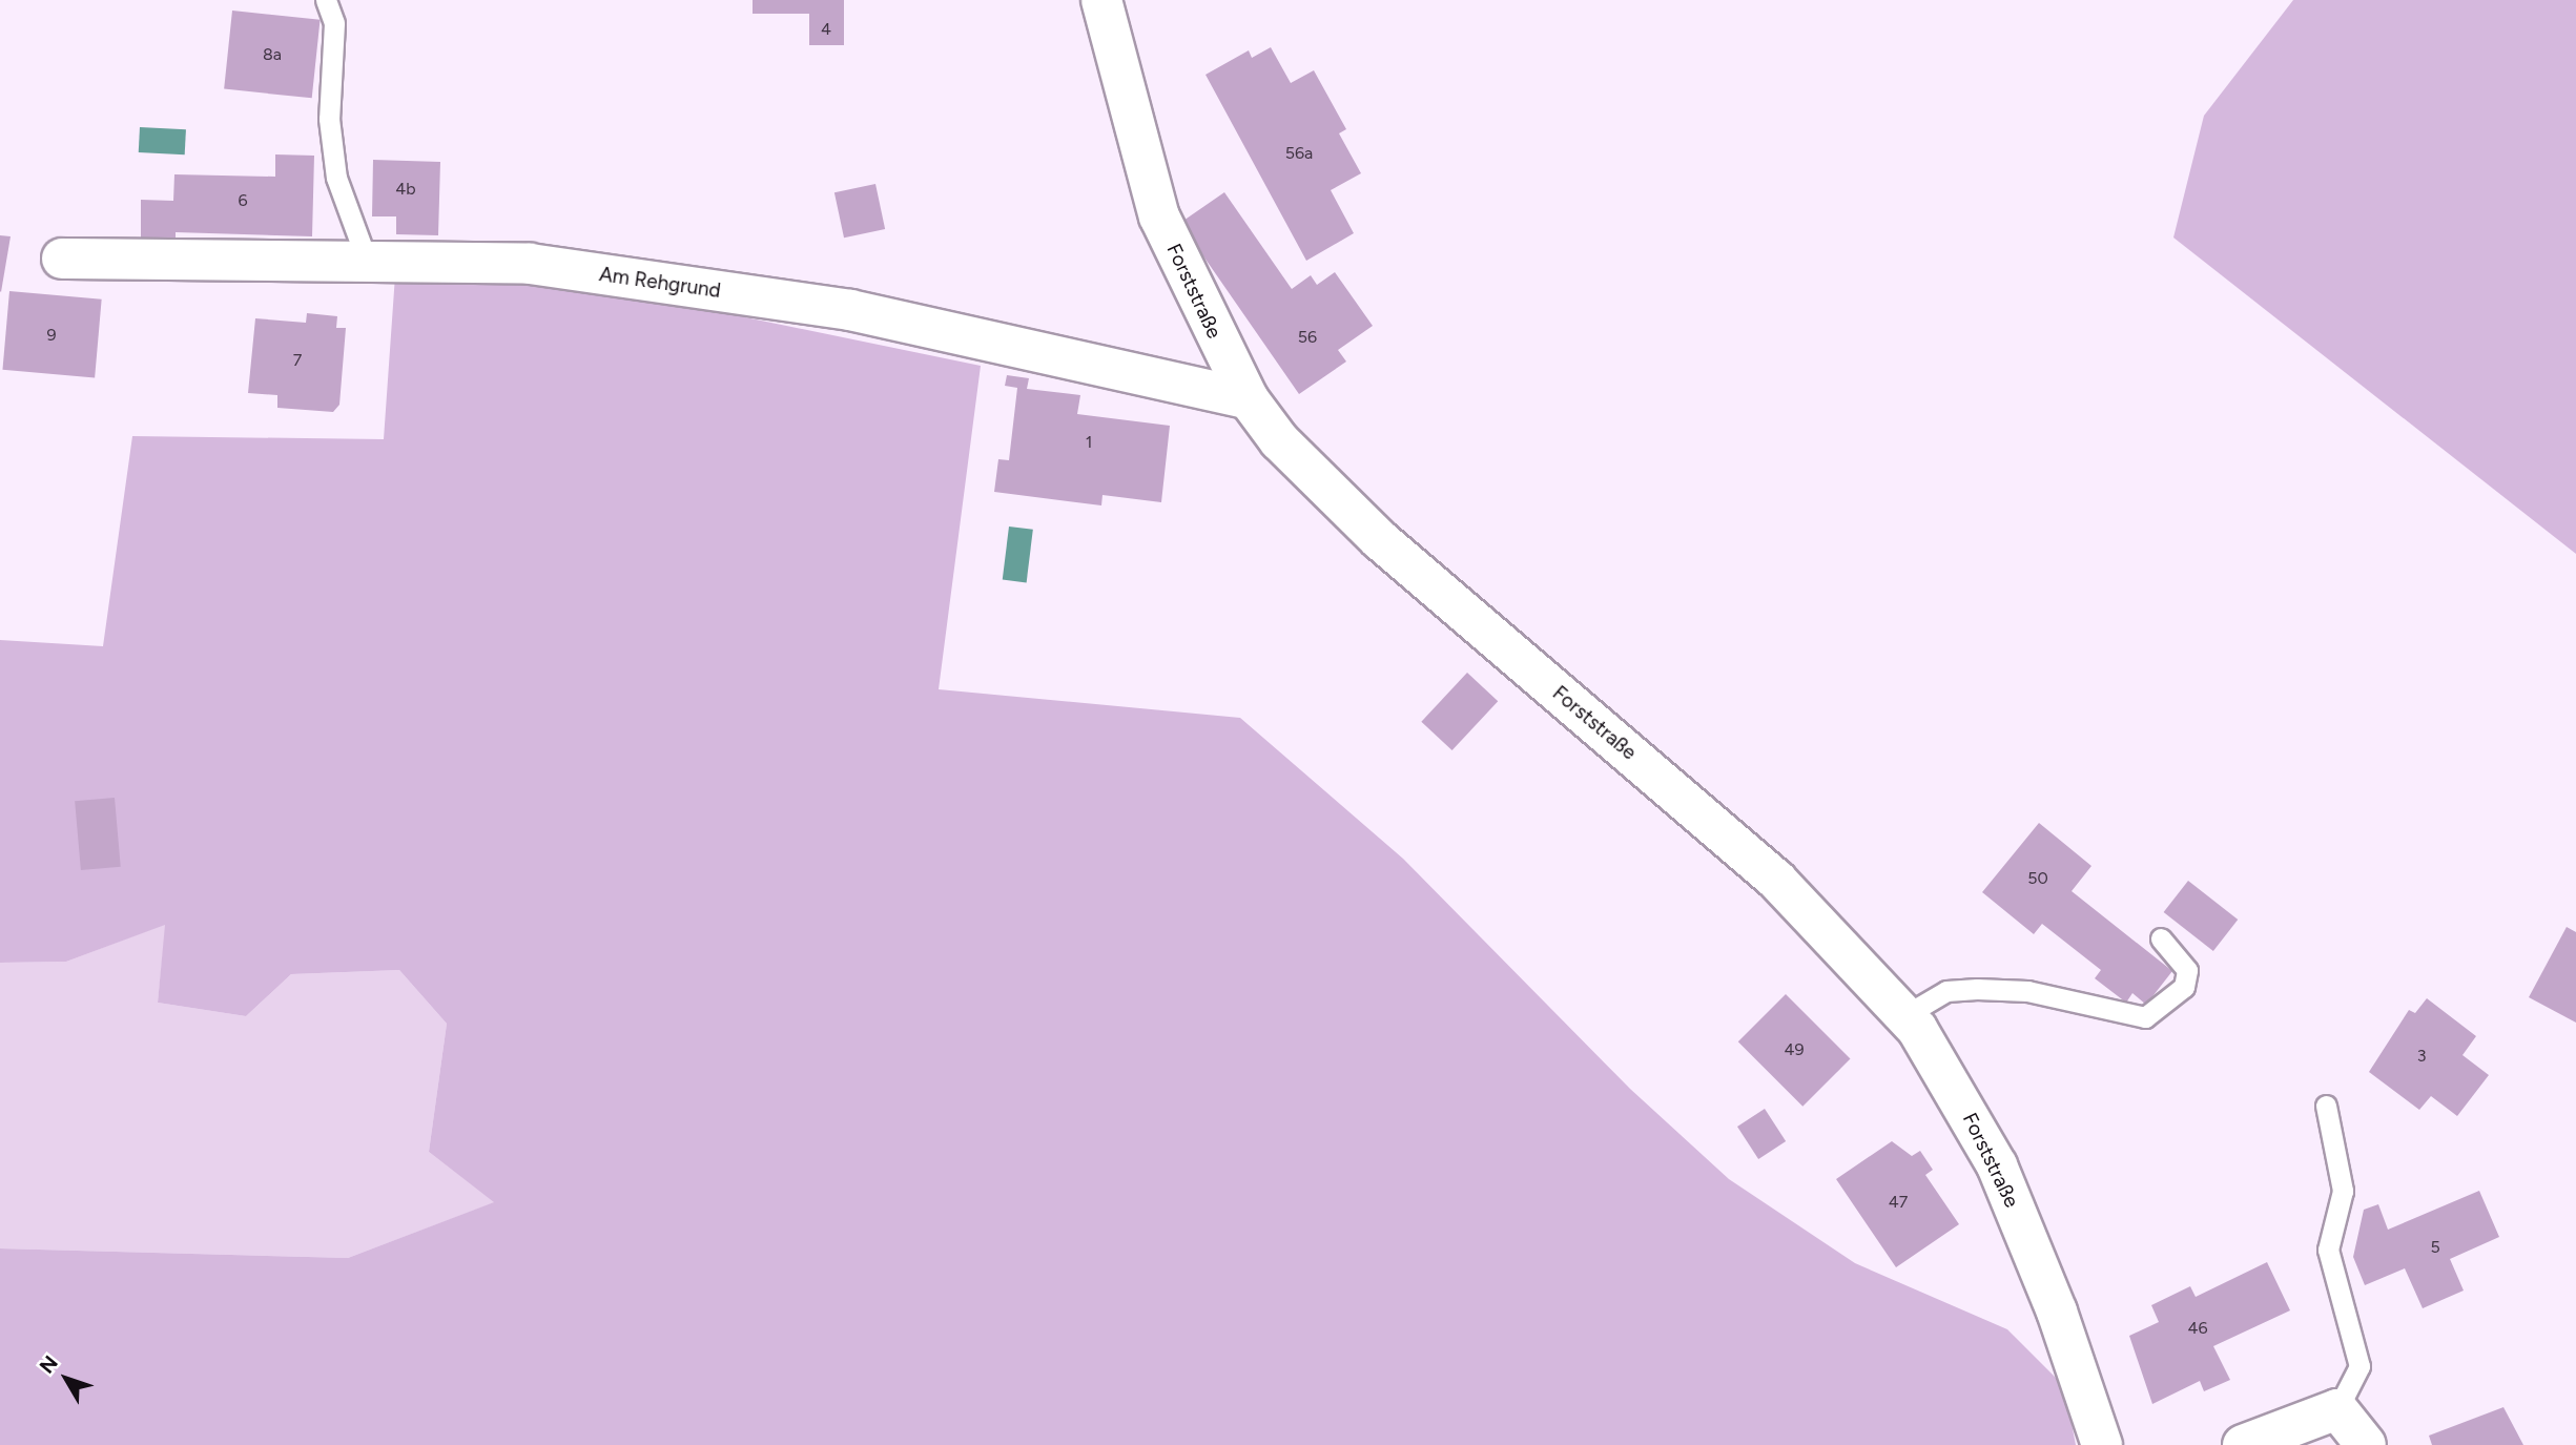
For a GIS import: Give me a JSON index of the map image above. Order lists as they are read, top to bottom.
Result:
{
  "streets": {
    "street": ["Am Rehgrund", "Forststraße"]
  },
  "crossings": [
    ["Am Rehgrund", "Forststraße"]
  ],
  "house_numbers": [
    "4",
    "8a",
    "56a",
    "4b",
    "6",
    "9",
    "56",
    "7",
    "1",
    "50",
    "49",
    "3",
    "47",
    "5",
    "46"
  ],
  "north": "top left"
}
